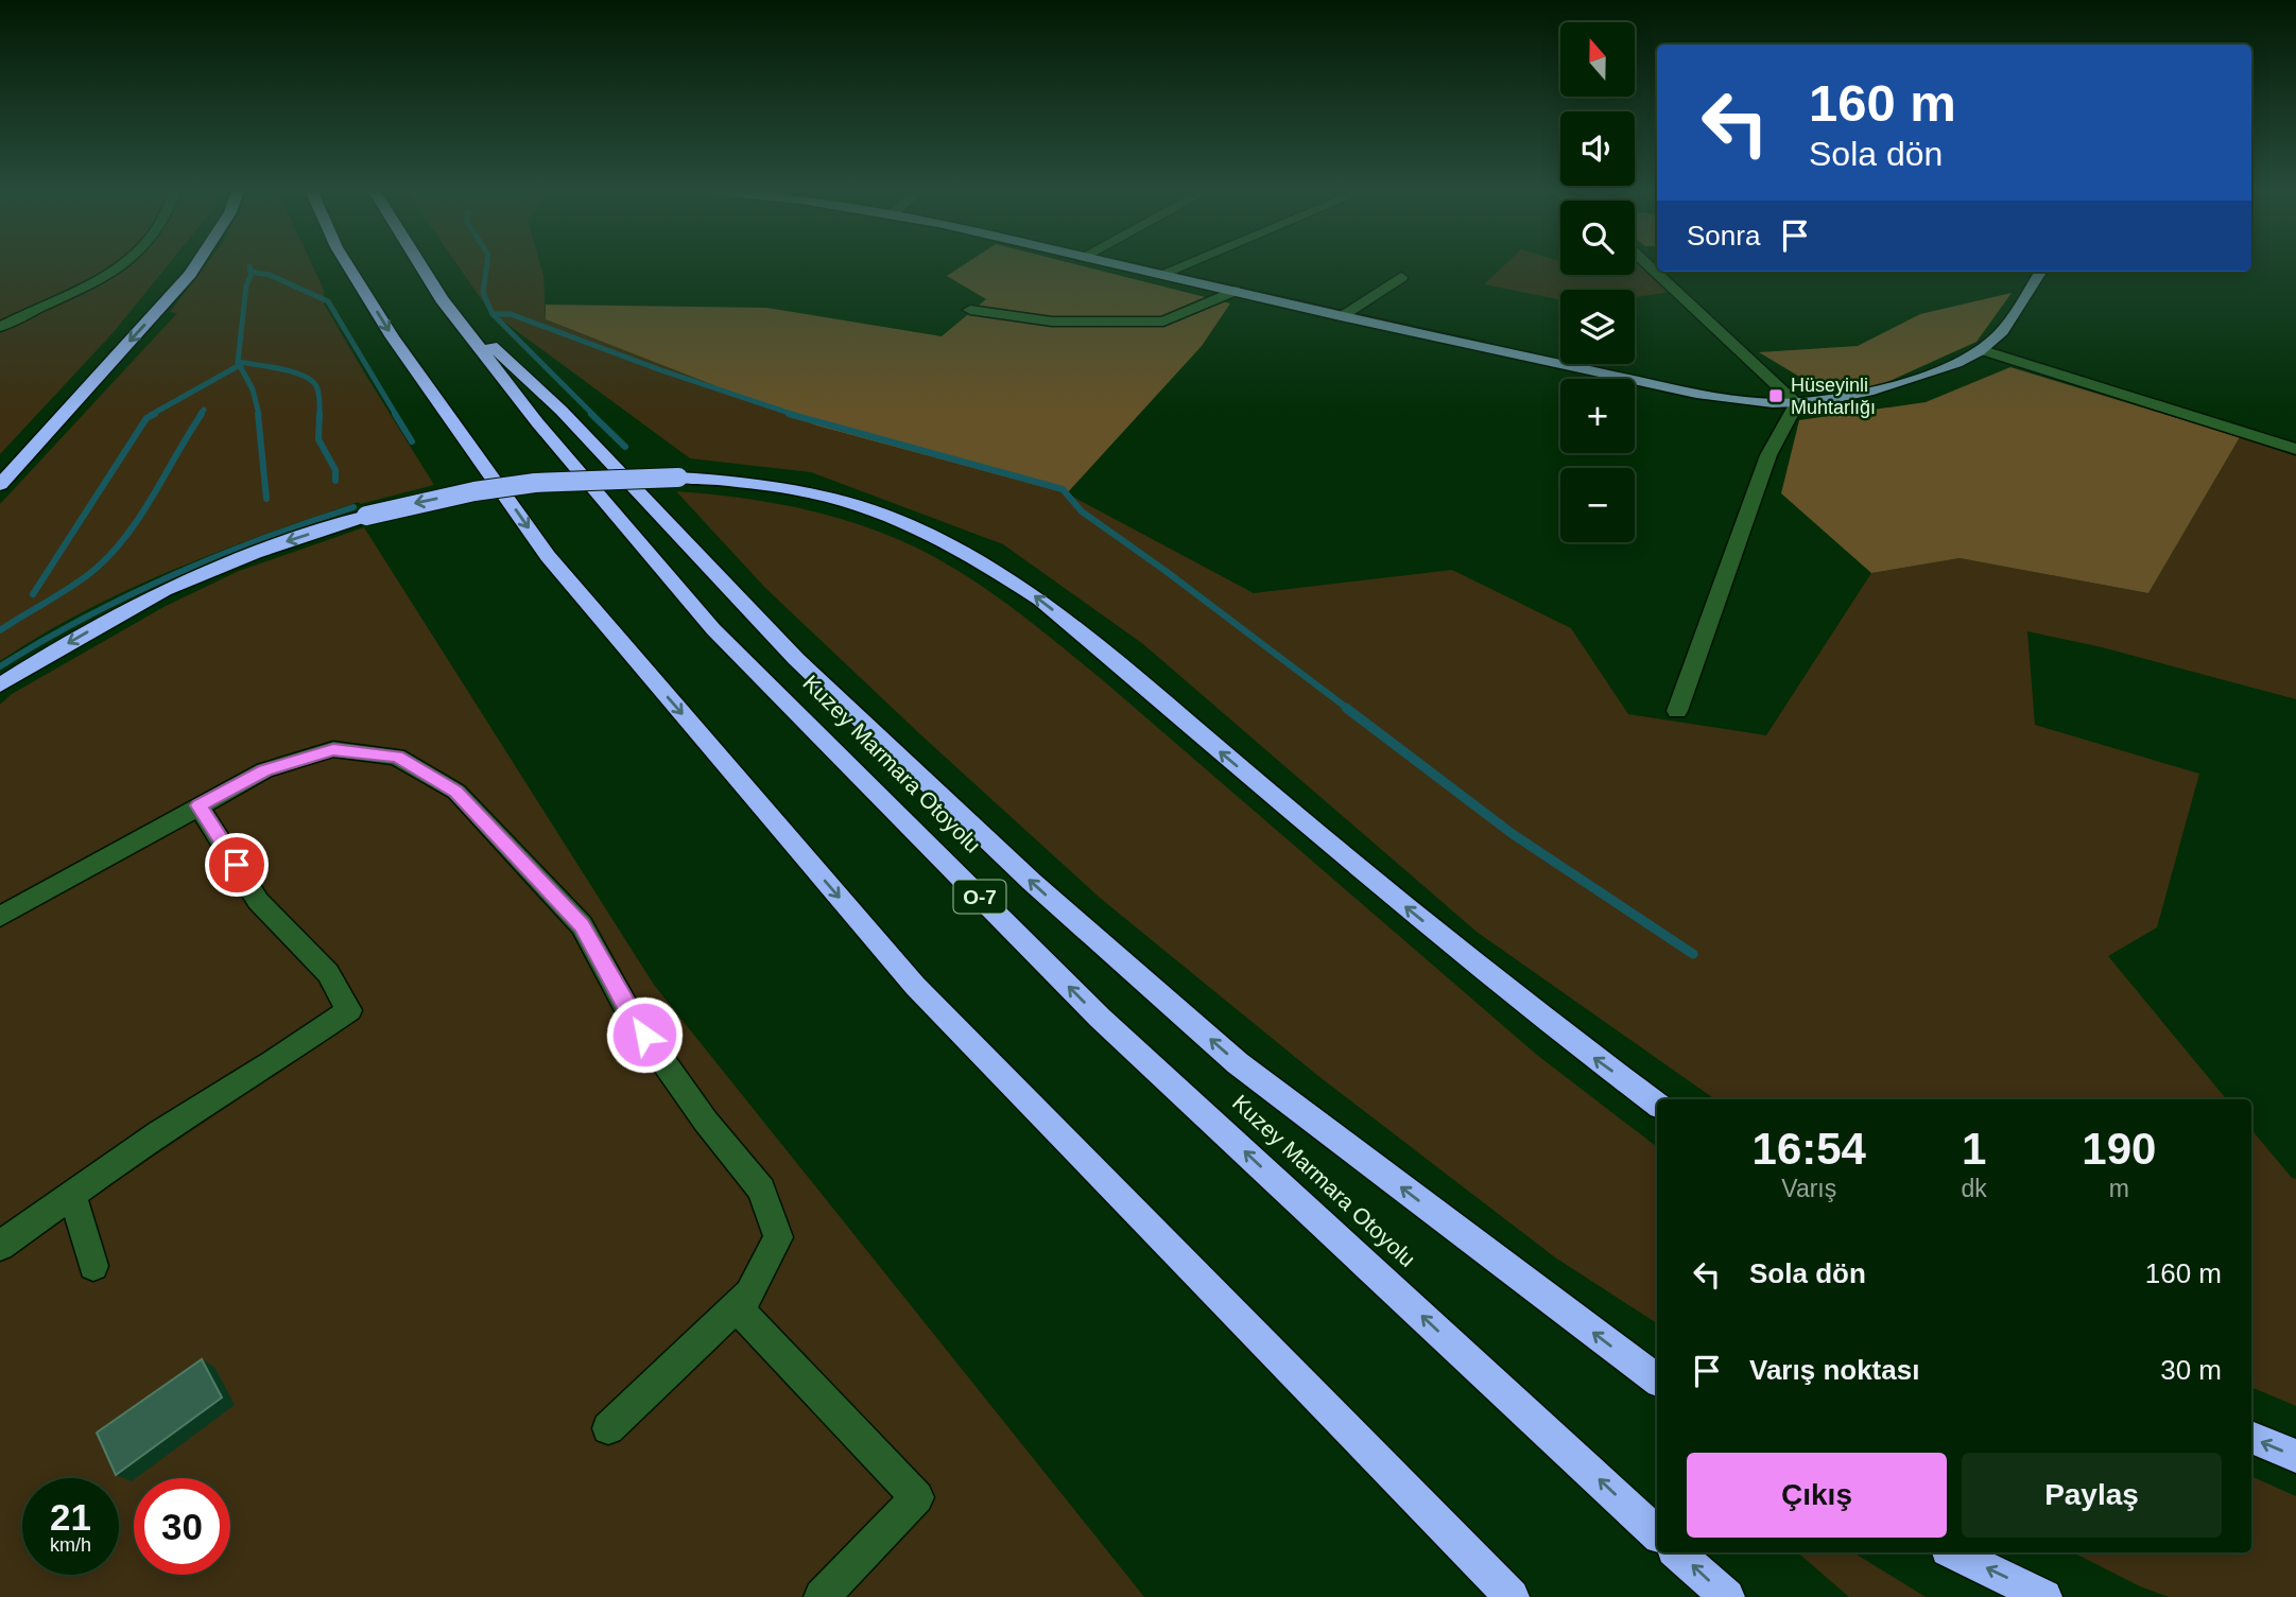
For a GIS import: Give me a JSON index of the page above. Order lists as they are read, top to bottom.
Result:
{
  "streets": {
    "highway": ["Kuzey Marmara Otoyolu", "O-7"]
  },
  "places": {
    "transit": ["Hüseyinli Muhtarlığı"]
  },
  "north": "top",
  "page": {
    "map_buttons": ["+", "−"],
    "turn": ["160 m", "Sola dön"],
    "then": "Sonra",
    "eta": [
      "16:54",
      "Varış",
      "1",
      "dk",
      "190",
      "m"
    ],
    "list": [
      {
        "name": "Sola dön",
        "value": "160 m"
      },
      {
        "name": "Varış noktası",
        "value": "30 m"
      }
    ],
    "buttons": ["Çıkış", "Paylaş"],
    "speed": "21 km/h",
    "limit": "30"
  }
}
